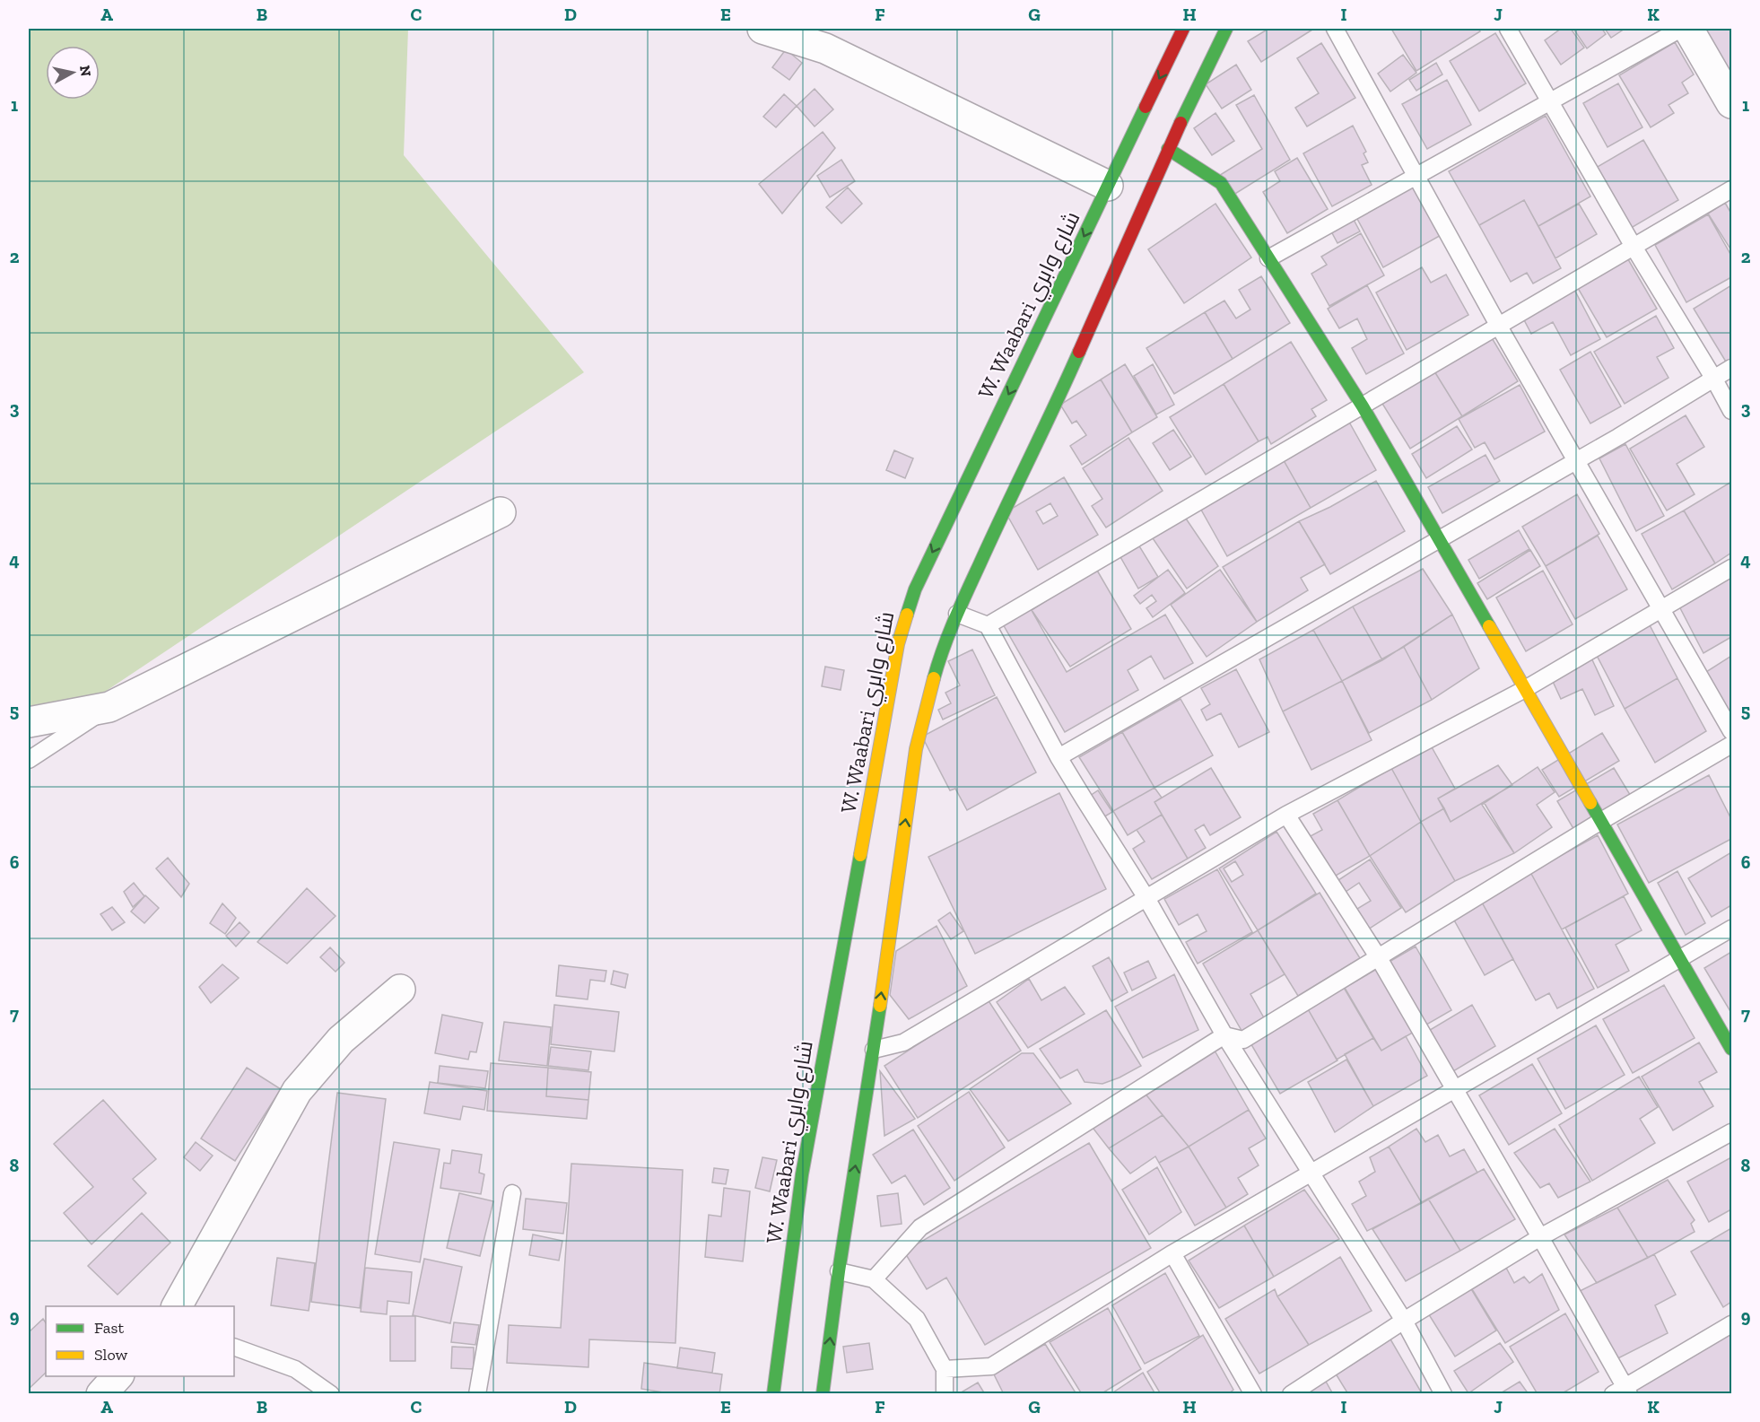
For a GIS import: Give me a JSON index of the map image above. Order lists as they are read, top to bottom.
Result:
{
  "streets": {
    "main road": ["W. Waabari شارع وابري"]
  },
  "legend": ["Fast", "Slow"],
  "north": "right",
  "grid": {
    "columns": [
      "A",
      "B",
      "C",
      "D",
      "E",
      "F",
      "G",
      "H",
      "I",
      "J",
      "K"
    ],
    "rows": [
      "1",
      "2",
      "3",
      "4",
      "5",
      "6",
      "7",
      "8",
      "9"
    ]
  }
}
